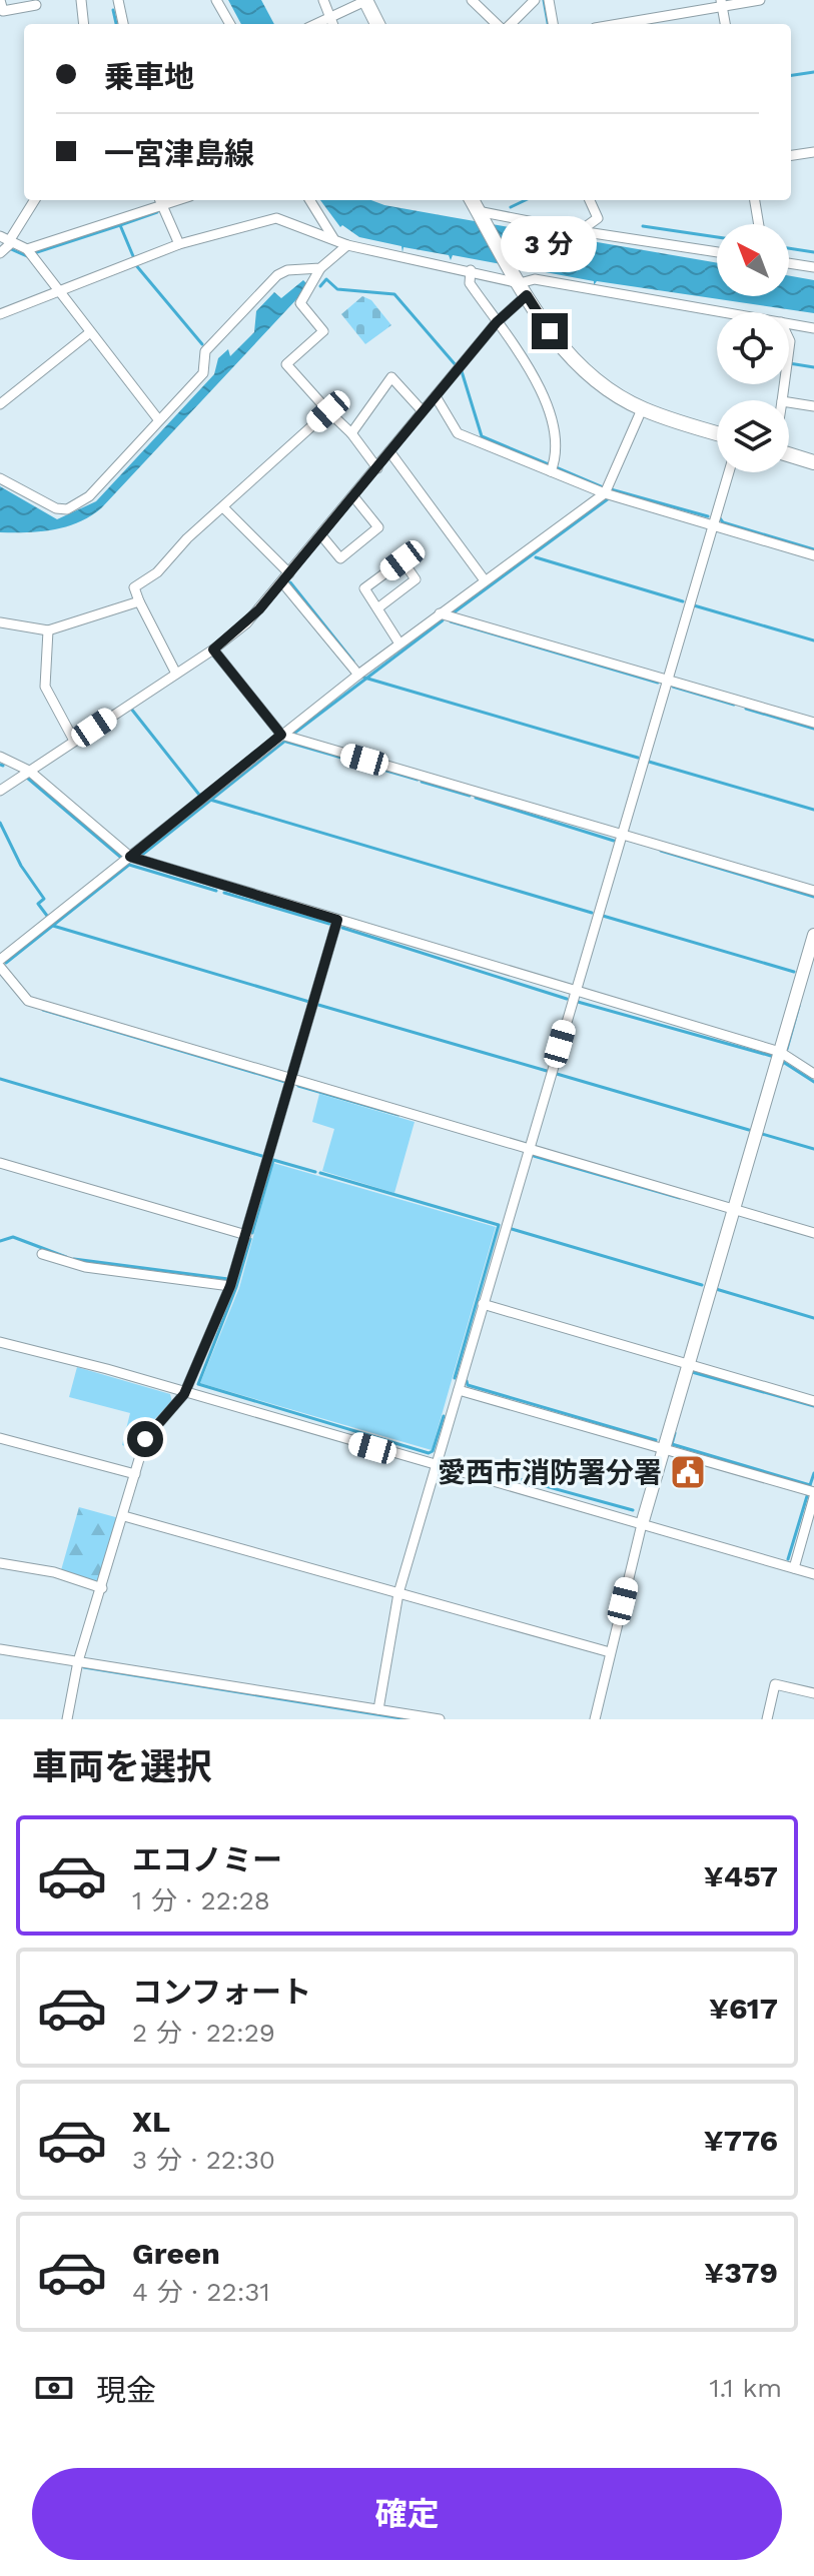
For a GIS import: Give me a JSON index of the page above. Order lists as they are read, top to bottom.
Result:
{
  "places": {
    "public building": ["愛西市消防署分署"]
  },
  "north": "top left",
  "page": {
    "banner": ["乗車地", "一宮津島線"],
    "bubble": "3 分",
    "heading": "車両を選択",
    "list": [
      {
        "name": "エコノミー",
        "note": "1 分 · 22:28",
        "value": "¥457"
      },
      {
        "name": "コンフォート",
        "note": "2 分 · 22:29",
        "value": "¥617"
      },
      {
        "name": "XL",
        "note": "3 分 · 22:30",
        "value": "¥776"
      },
      {
        "name": "Green",
        "note": "4 分 · 22:31",
        "value": "¥379"
      }
    ],
    "pay": ["現金", "1.1 km"],
    "buttons": "確定"
  }
}
